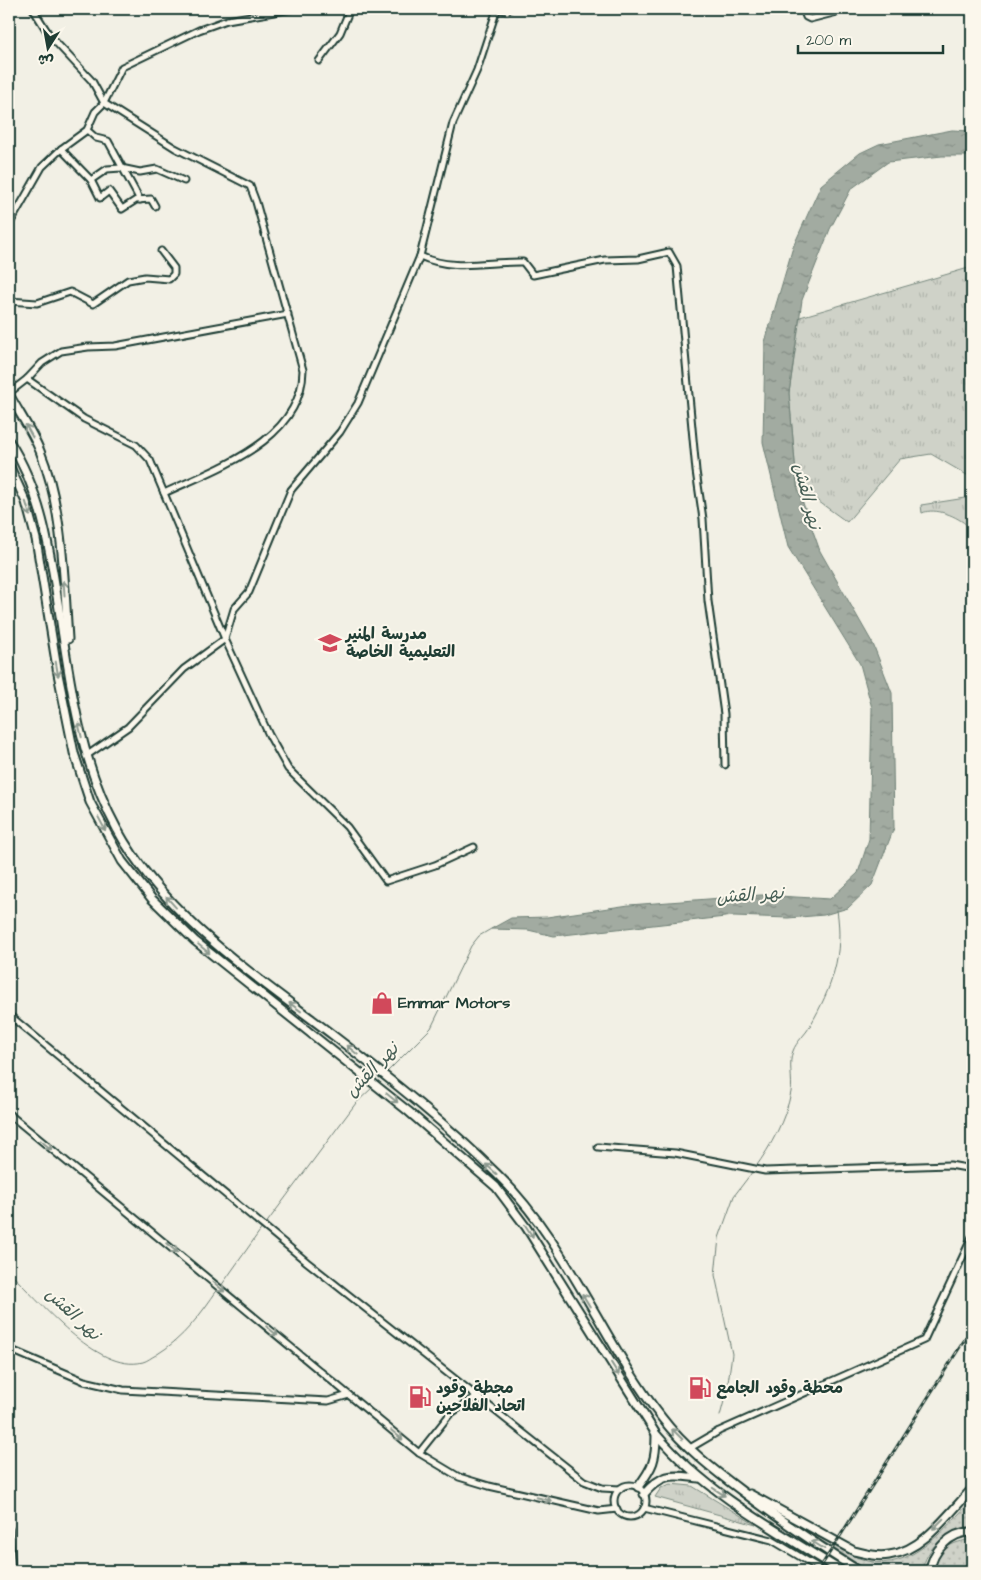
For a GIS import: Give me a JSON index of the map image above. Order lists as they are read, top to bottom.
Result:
{
  "water": ["نهر القش"],
  "places": {
    "school or university": ["مدرسة المنير التعليمية الخاصة"],
    "shop": ["Emmar Motors"],
    "fuel station": ["محطة وقود الجامع", "مجطة وقود اتحاد الفلاحين"]
  },
  "scale_bar": "200 m",
  "north": "bottom"
}
